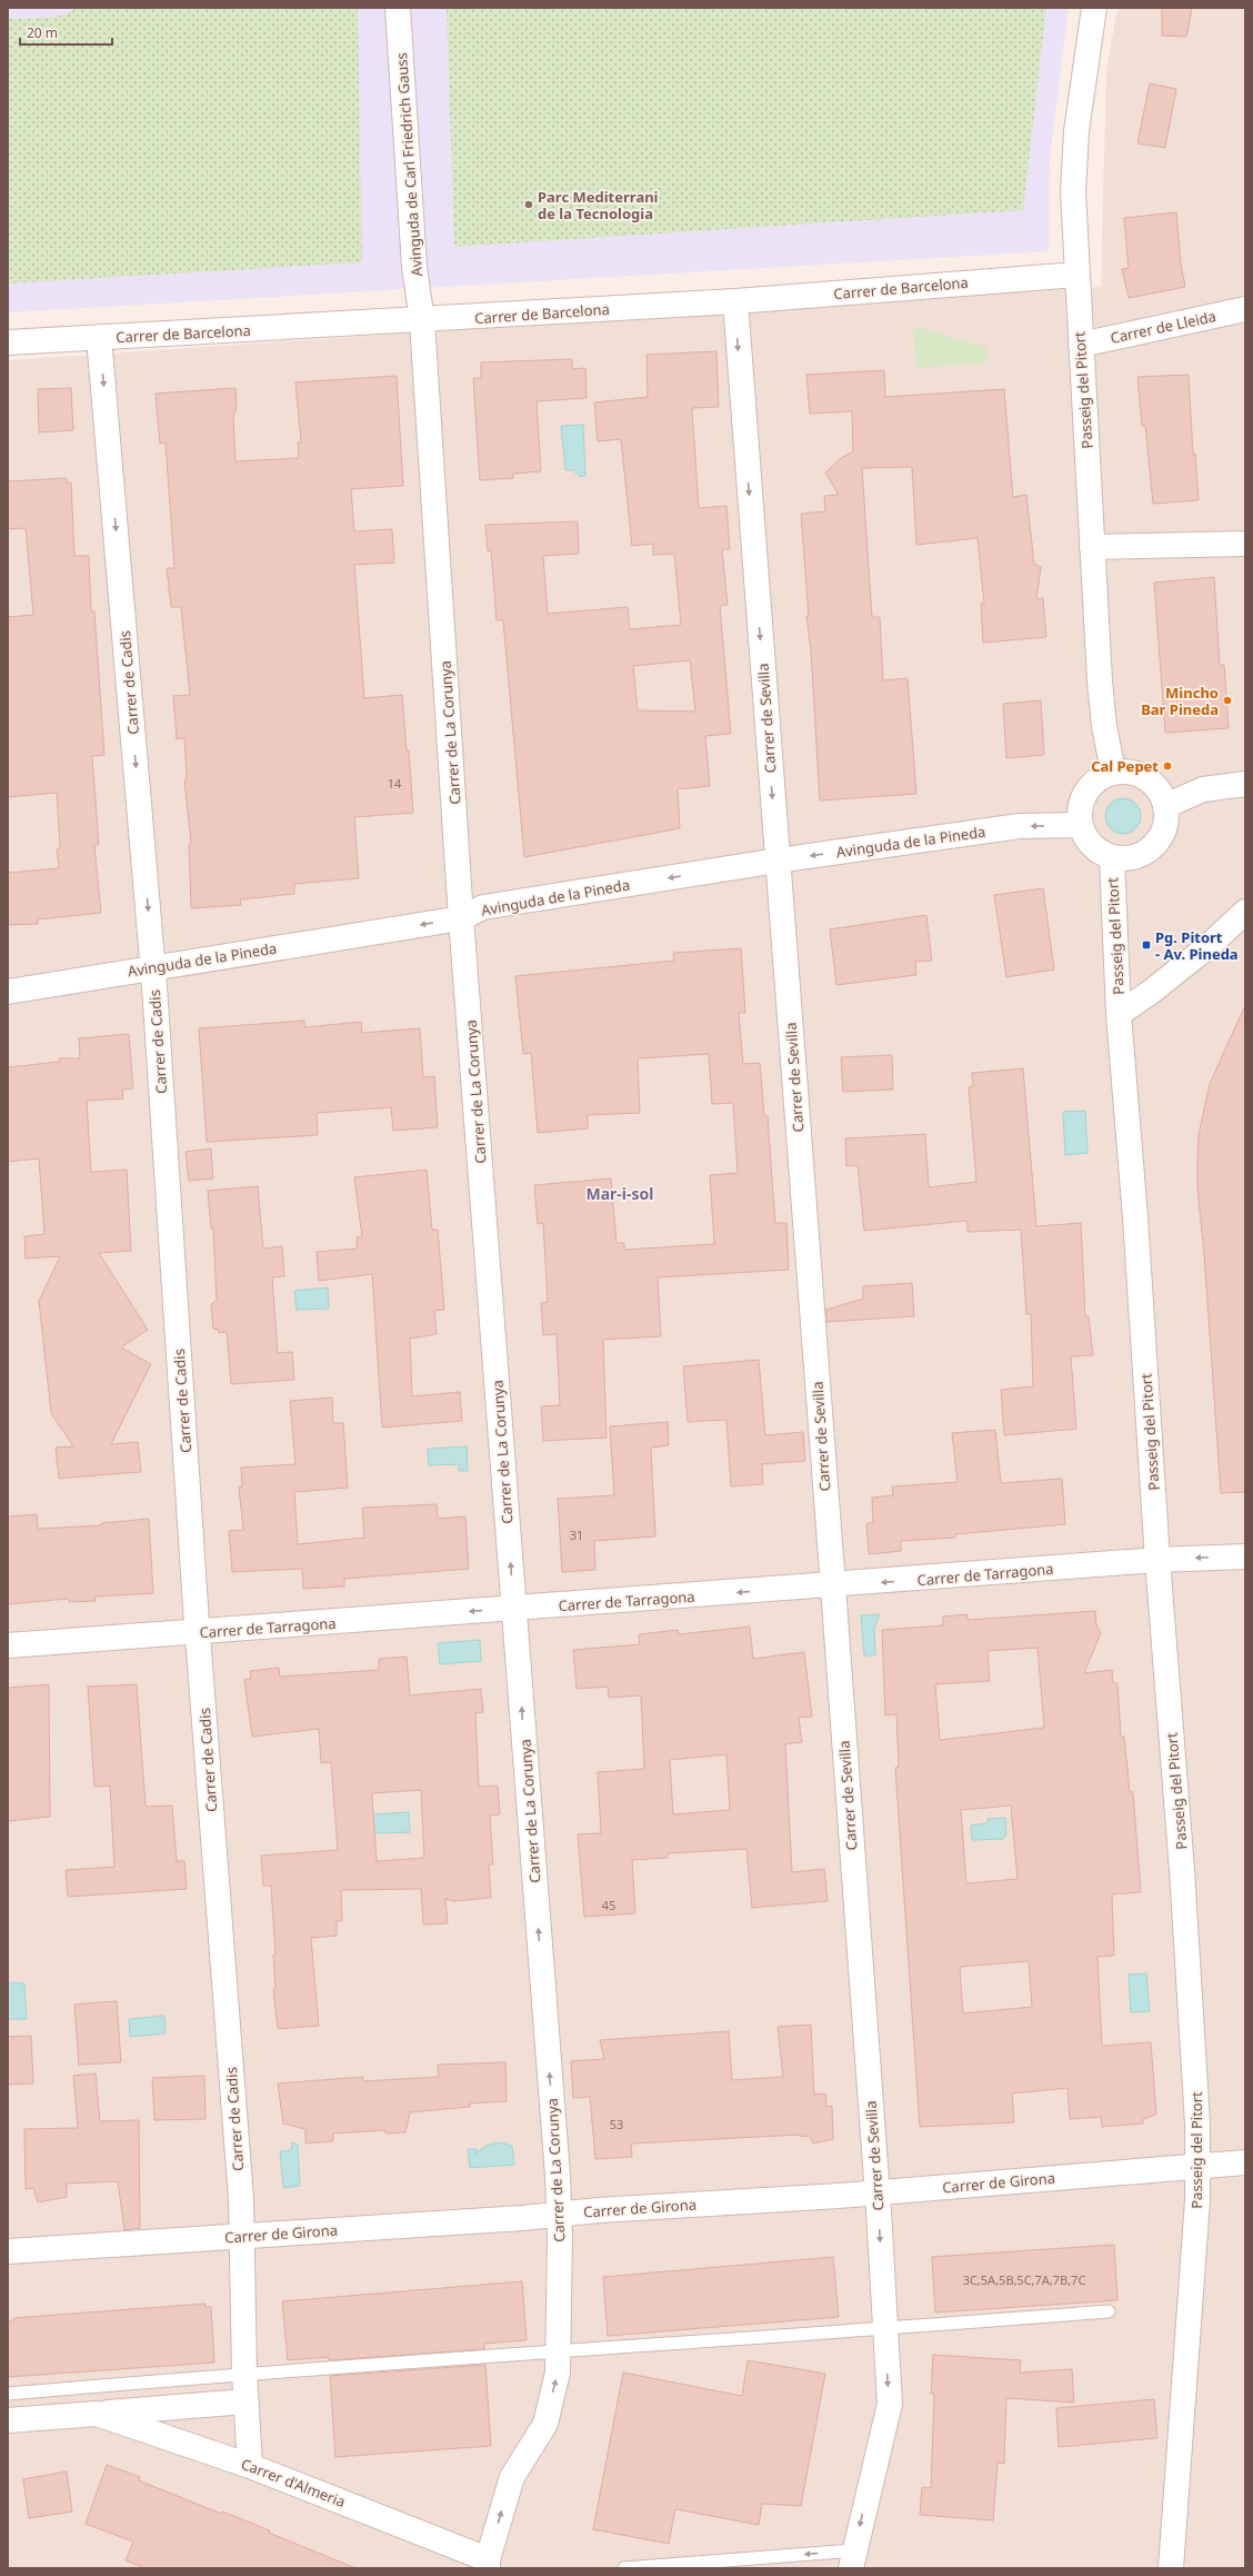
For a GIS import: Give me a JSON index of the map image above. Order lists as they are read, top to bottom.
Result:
{
  "streets": {
    "street": [
      "Avinguda de Carl Friedrich Gauss",
      "Carrer de Barcelona",
      "Carrer de Lleida",
      "Passeig del Pitort",
      "Carrer de Cadis",
      "Carrer de Sevilla",
      "Carrer de La Corunya",
      "Avinguda de la Pineda",
      "Carrer de Tarragona",
      "Carrer de Girona",
      "Carrer d'Almeria"
    ]
  },
  "crossings": [
    ["Avinguda de Carl Friedrich Gauss", "Carrer de Barcelona"],
    ["Avinguda de Carl Friedrich Gauss", "Carrer de La Corunya"],
    ["Carrer de Barcelona", "Passeig del Pitort"],
    ["Carrer de Barcelona", "Carrer de Cadis"],
    ["Carrer de Barcelona", "Carrer de Sevilla"],
    ["Carrer de Barcelona", "Carrer de La Corunya"],
    ["Carrer de Lleida", "Passeig del Pitort"],
    ["Passeig del Pitort", "Avinguda de la Pineda"],
    ["Passeig del Pitort", "Carrer de Tarragona"],
    ["Passeig del Pitort", "Carrer de Girona"],
    ["Carrer de Cadis", "Avinguda de la Pineda"],
    ["Carrer de Cadis", "Carrer de Tarragona"],
    ["Carrer de Cadis", "Carrer de Girona"],
    ["Carrer de Cadis", "Carrer d'Almeria"],
    ["Carrer de Sevilla", "Avinguda de la Pineda"],
    ["Carrer de Sevilla", "Carrer de Tarragona"],
    ["Carrer de Sevilla", "Carrer de Girona"],
    ["Carrer de La Corunya", "Avinguda de la Pineda"],
    ["Carrer de La Corunya", "Carrer de Tarragona"],
    ["Carrer de La Corunya", "Carrer de Girona"],
    ["Carrer de La Corunya", "Carrer d'Almeria"]
  ],
  "one_way": [
    "Carrer de Sevilla",
    "Carrer de La Corunya",
    "Avinguda de la Pineda",
    "Carrer de Tarragona"
  ],
  "districts": ["Mar-i-sol"],
  "places": {
    "other": ["Parc Mediterrani de la Tecnologia", "Mincho Bar Pineda", "Cal Pepet"],
    "transit": ["Pg. Pitort - Av. Pineda"]
  },
  "house_numbers": [
    "14",
    "31",
    "45",
    "53",
    "3C,5A,5B,5C,7A,7B,7C"
  ],
  "scale_bar": "20 m"
}
